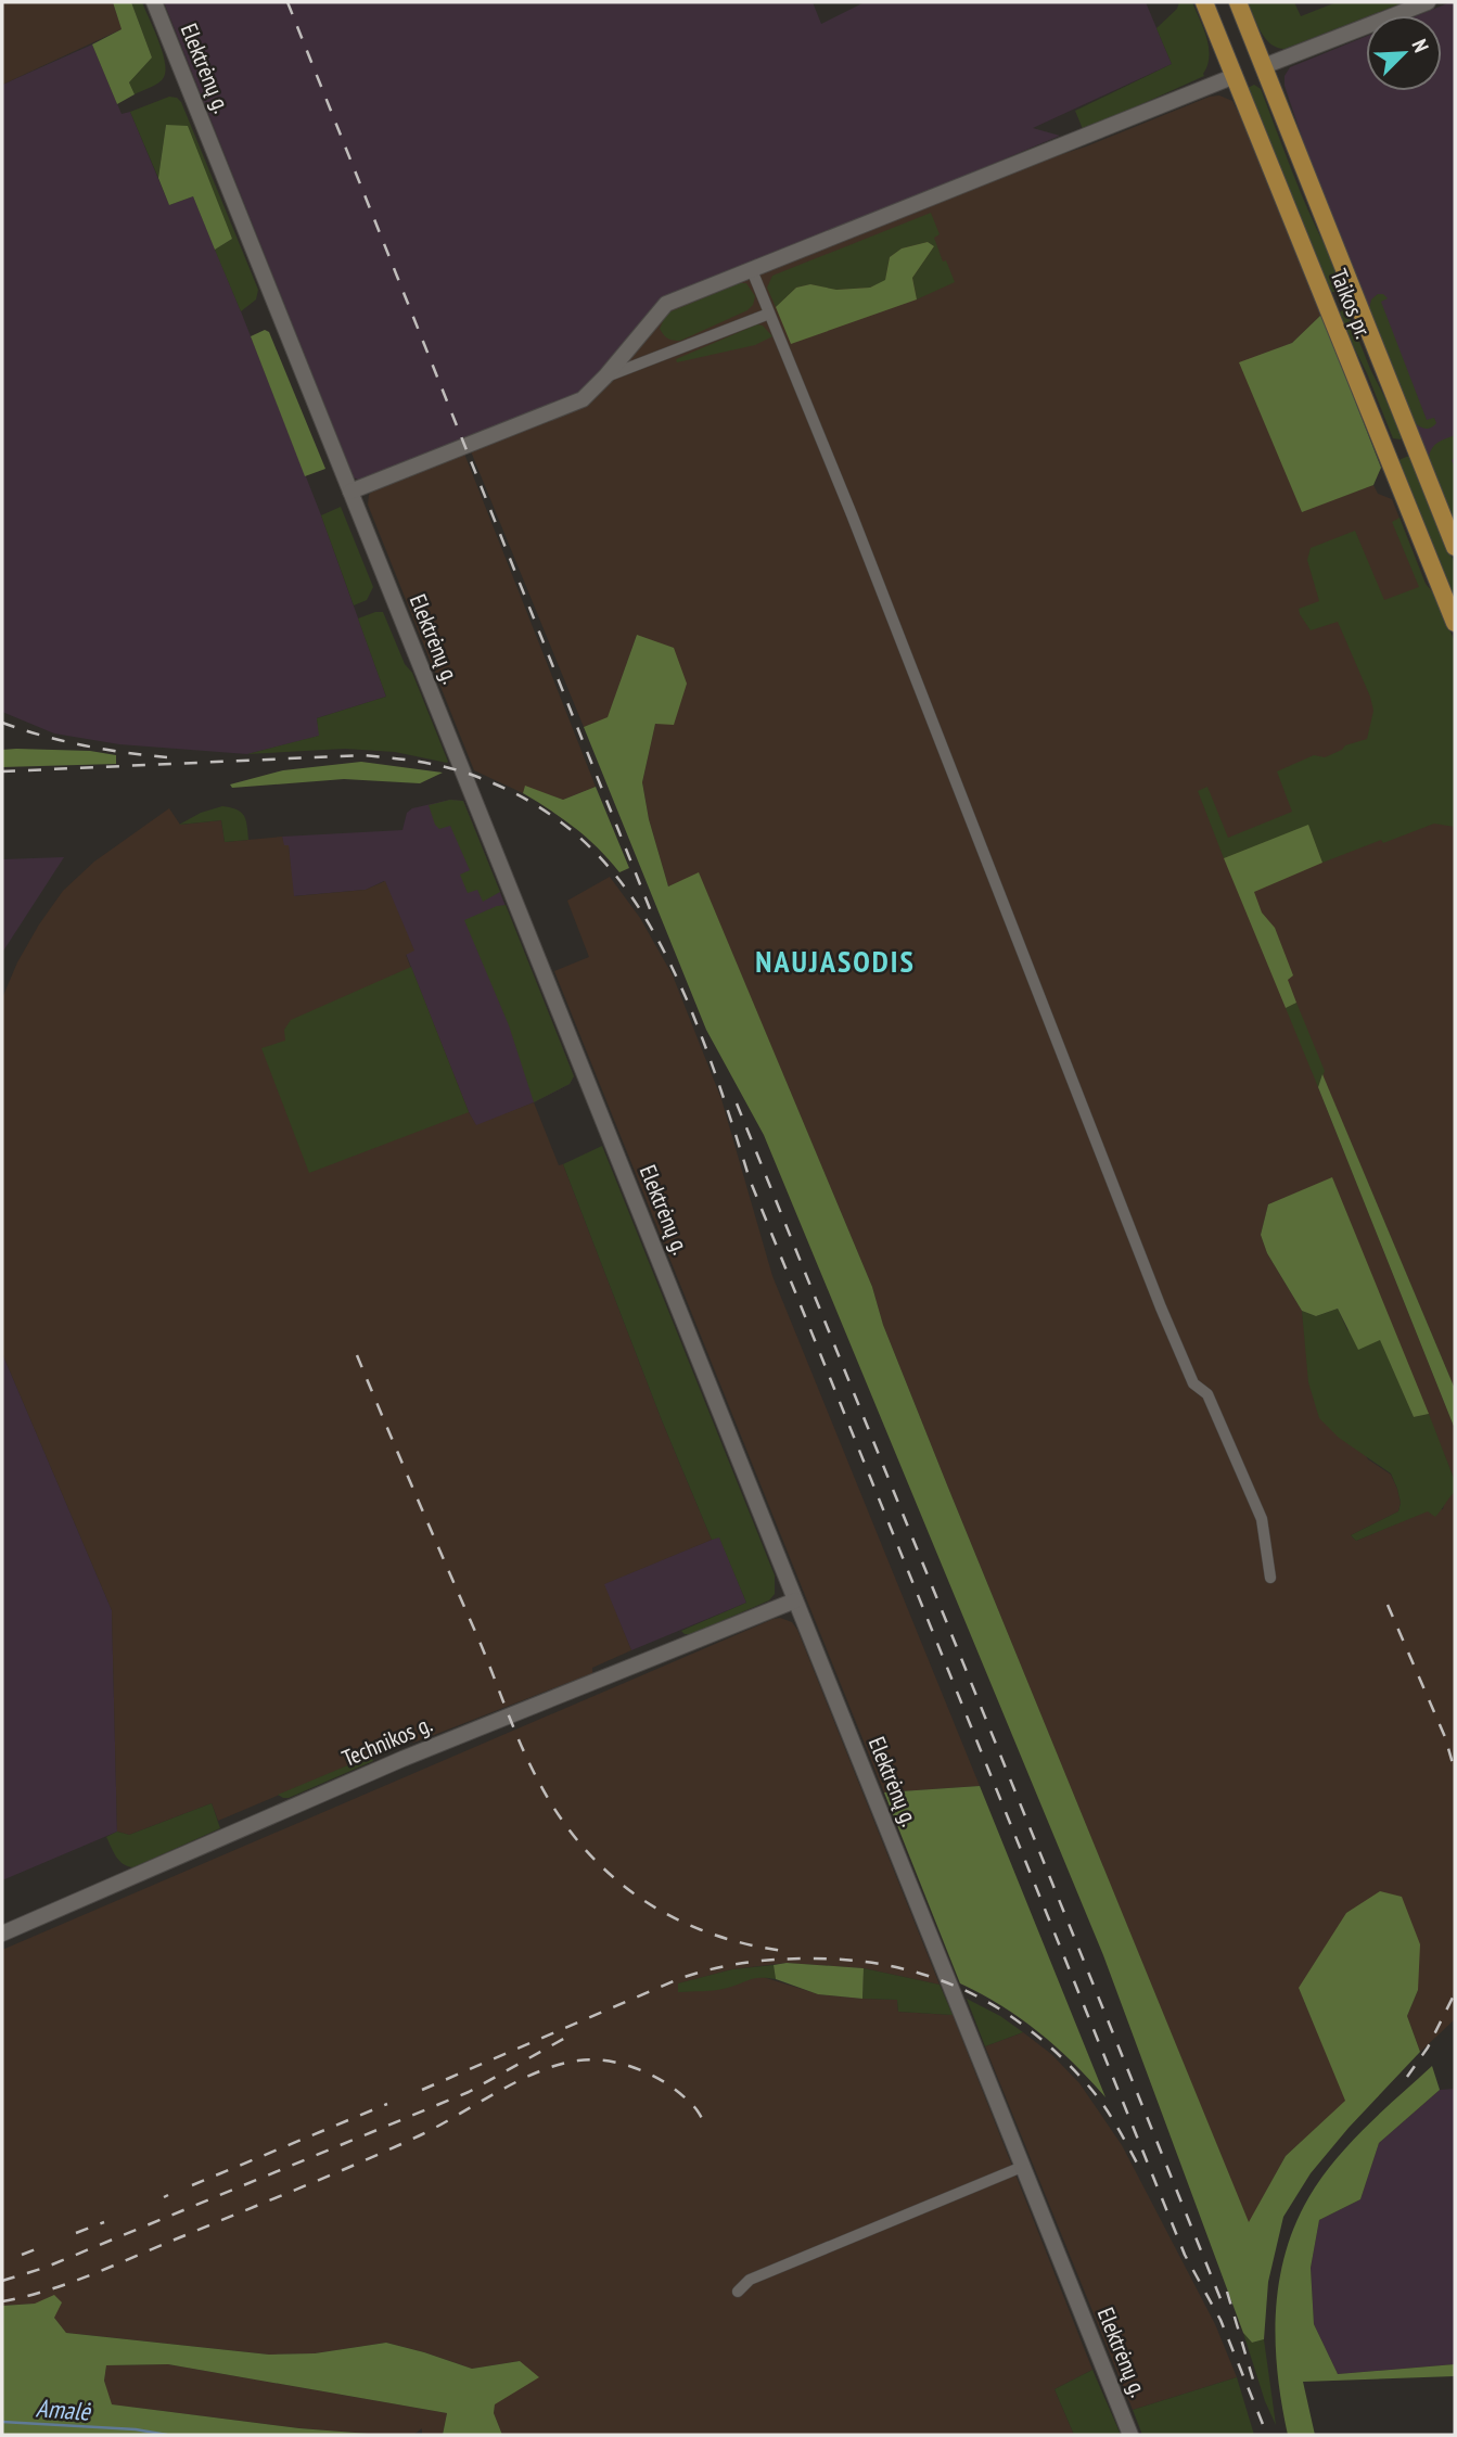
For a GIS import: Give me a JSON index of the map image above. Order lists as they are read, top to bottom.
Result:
{
  "streets": {
    "main road": ["Taikos pr."],
    "street": ["Elektrėnų g.", "Technikos g."]
  },
  "crossings": [
    ["Elektrėnų g.", "Technikos g."]
  ],
  "districts": ["NAUJASODIS"],
  "water": ["Amalė"],
  "north": "top right"
}
